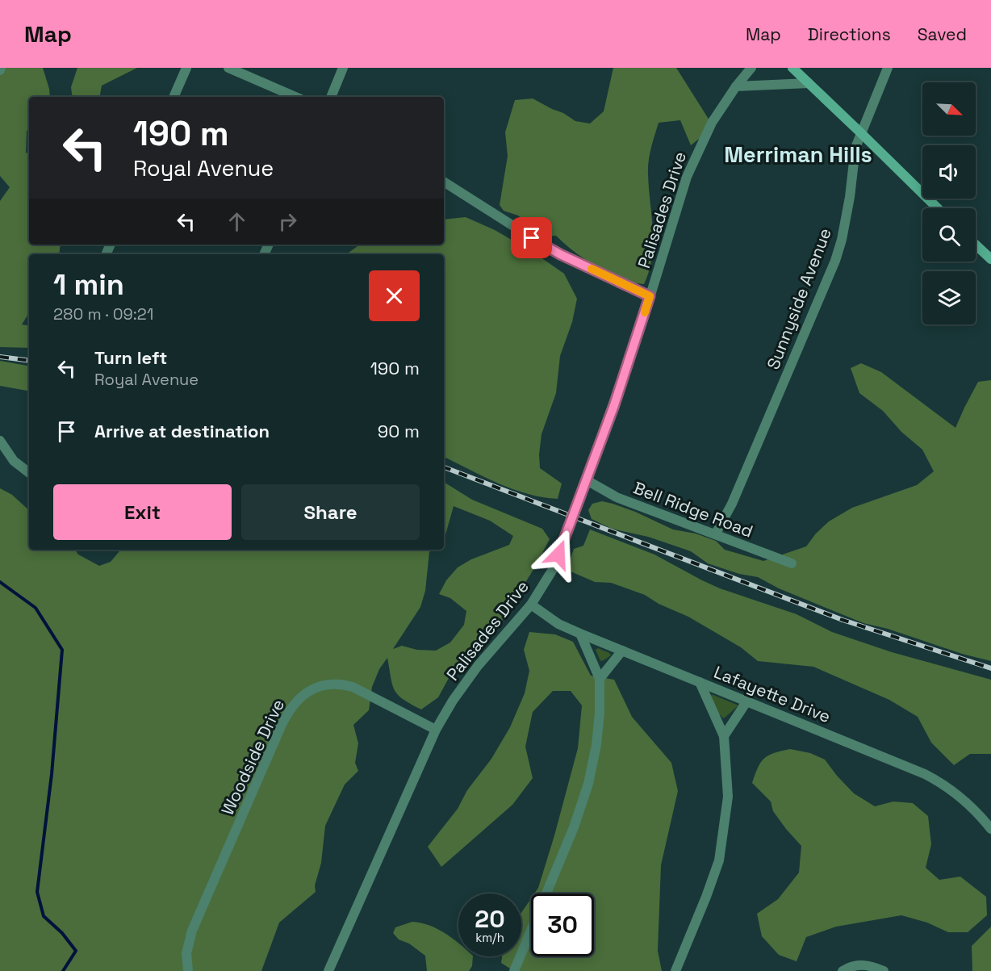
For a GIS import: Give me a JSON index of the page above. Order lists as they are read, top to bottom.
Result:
{
  "streets": {
    "street": [
      "Palisades Drive",
      "Sunnyside Avenue",
      "Bell Ridge Road",
      "Lafayette Drive",
      "Woodside Drive"
    ]
  },
  "crossings": [
    ["Palisades Drive", "Bell Ridge Road"],
    ["Palisades Drive", "Lafayette Drive"],
    ["Palisades Drive", "Woodside Drive"],
    ["Sunnyside Avenue", "Bell Ridge Road"]
  ],
  "districts": ["Merriman Hills"],
  "north": "bottom right",
  "page": {
    "header": "Map",
    "nav": ["Map", "Directions", "Saved"],
    "turn": ["190 m", "Royal Avenue"],
    "heading": ["1 min", "280 m · 09:21"],
    "list": [
      {
        "name": "Turn left",
        "note": "Royal Avenue",
        "value": "190 m"
      },
      {
        "name": "Arrive at destination",
        "value": "90 m"
      }
    ],
    "buttons": ["Exit", "Share"],
    "speed": "20 km/h",
    "limit": "30"
  }
}
